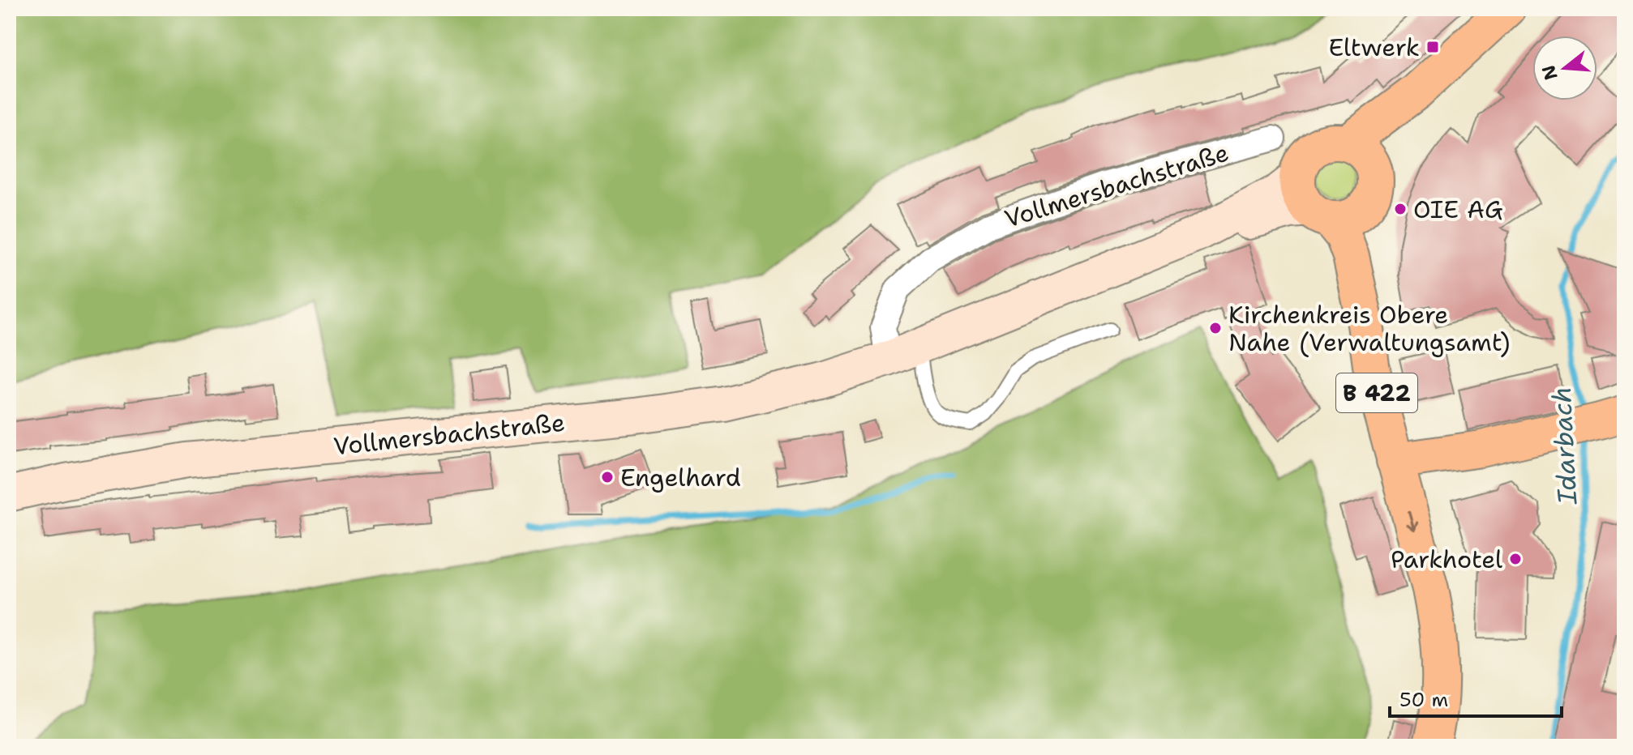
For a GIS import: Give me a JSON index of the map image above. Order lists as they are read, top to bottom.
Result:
{
  "streets": {
    "main road": ["Vollmersbachstraße", "B 422"]
  },
  "crossings": [
    ["Vollmersbachstraße", "B 422"]
  ],
  "water": ["Idarbach"],
  "places": {
    "transit": ["Eltwerk"],
    "other": [
      "OIE AG",
      "Kirchenkreis Obere Nahe (Verwaltungsamt)",
      "Engelhard",
      "Parkhotel"
    ]
  },
  "scale_bar": "50 m",
  "north": "left"
}
